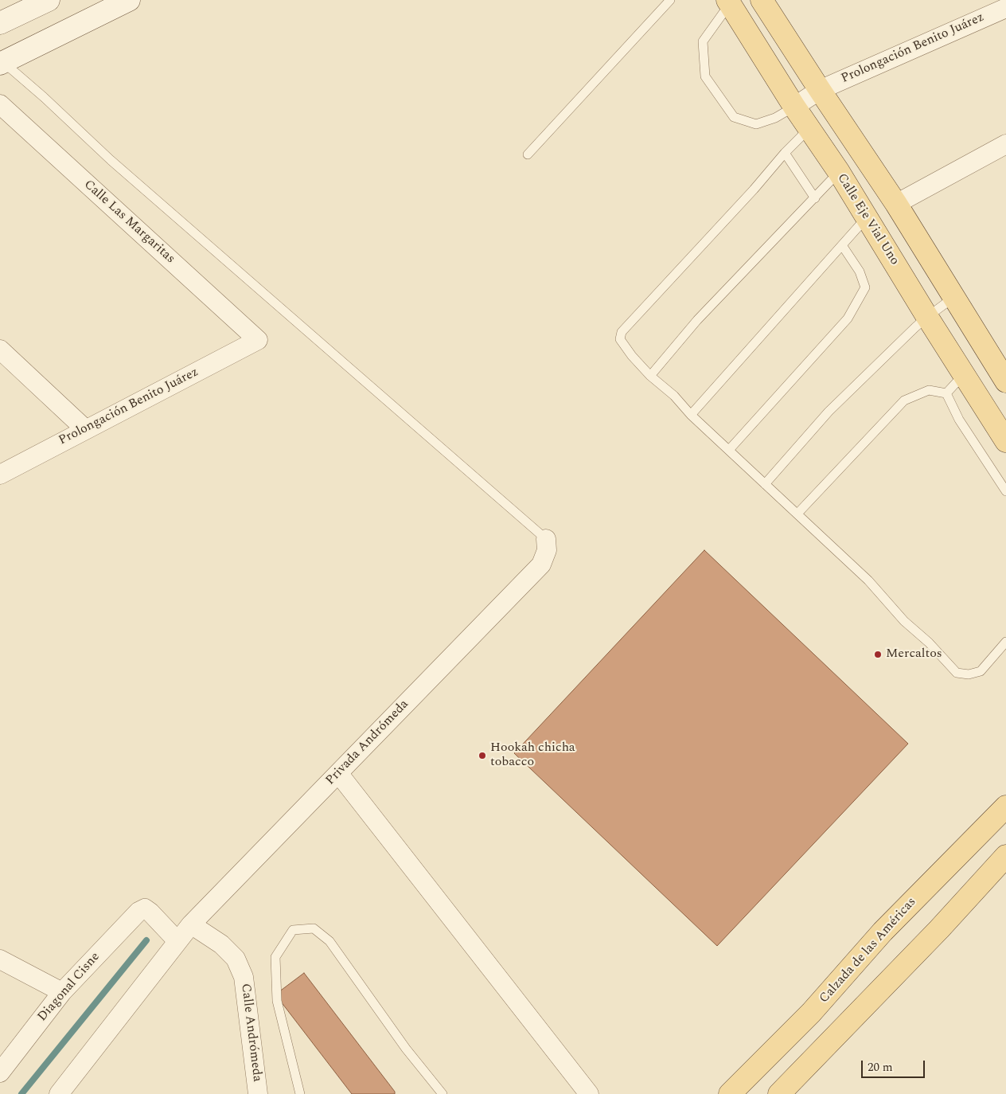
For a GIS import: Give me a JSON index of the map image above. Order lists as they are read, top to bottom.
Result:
{
  "streets": {
    "main road": ["Calle Eje Vial Uno", "Calzada de las Américas"],
    "street": [
      "Prolongación Benito Juárez",
      "Calle Las Margaritas",
      "Privada Andrómeda",
      "Diagonal Cisne",
      "Calle Andrómeda"
    ]
  },
  "crossings": [
    ["Prolongación Benito Juárez", "Calle Eje Vial Uno"],
    ["Prolongación Benito Juárez", "Calle Las Margaritas"],
    ["Privada Andrómeda", "Diagonal Cisne"],
    ["Privada Andrómeda", "Calle Andrómeda"]
  ],
  "places": ["Mercaltos", "Hookah chicha tobacco"],
  "scale_bar": "20 m"
}
